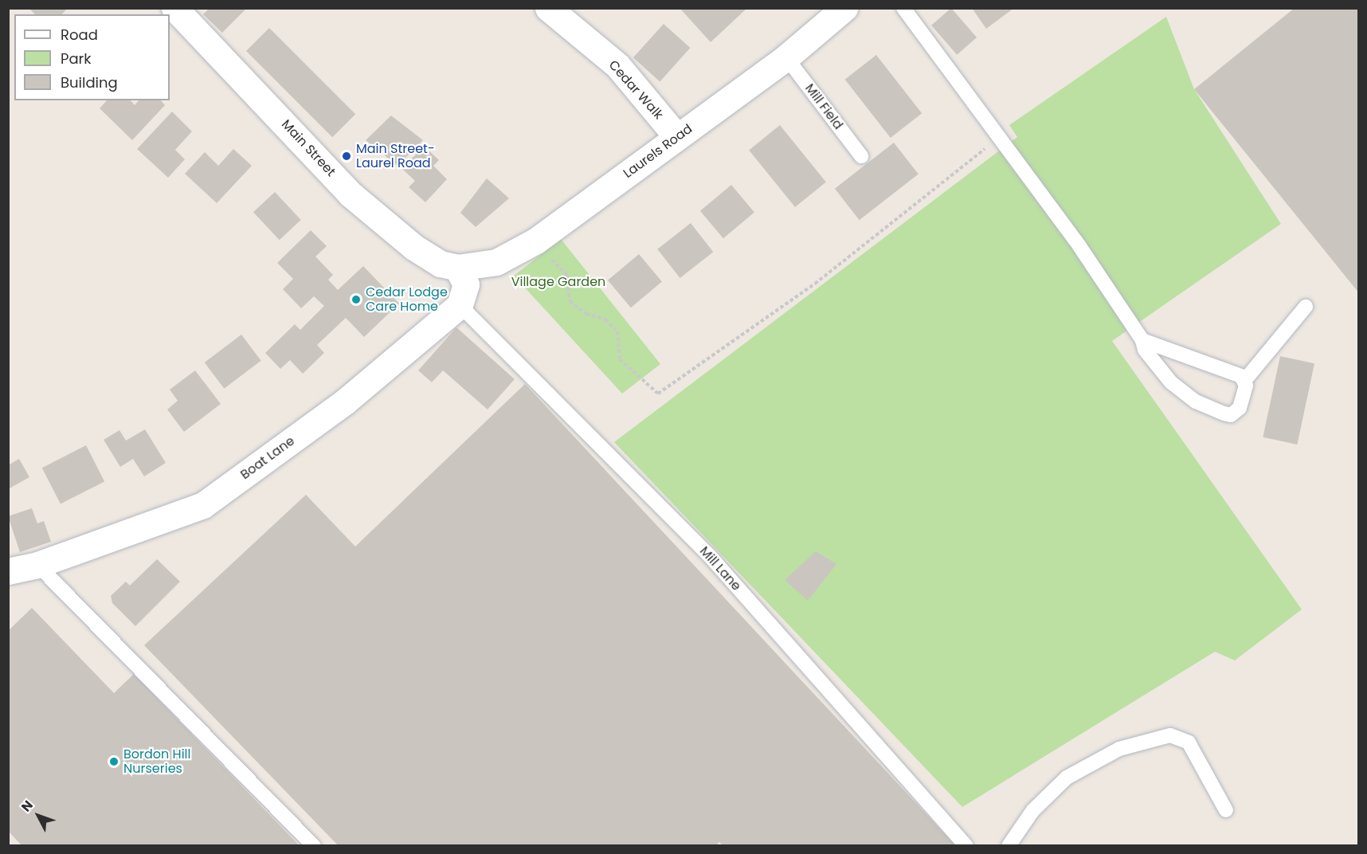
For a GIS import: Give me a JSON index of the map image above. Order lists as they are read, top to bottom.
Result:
{
  "streets": {
    "street": [
      "Cedar Walk",
      "Main Street",
      "Laurels Road",
      "Boat Lane"
    ],
    "lane": ["Mill Field", "Mill Lane"]
  },
  "crossings": [
    ["Cedar Walk", "Laurels Road"],
    ["Mill Field", "Laurels Road"],
    ["Main Street", "Laurels Road"],
    ["Boat Lane", "Mill Lane"]
  ],
  "parks": ["Village Garden"],
  "places": ["Main Street- Laurel Road", "Cedar Lodge Care Home", "Bordon Hill Nurseries"],
  "legend": ["Road", "Park", "Building"],
  "north": "top left"
}
